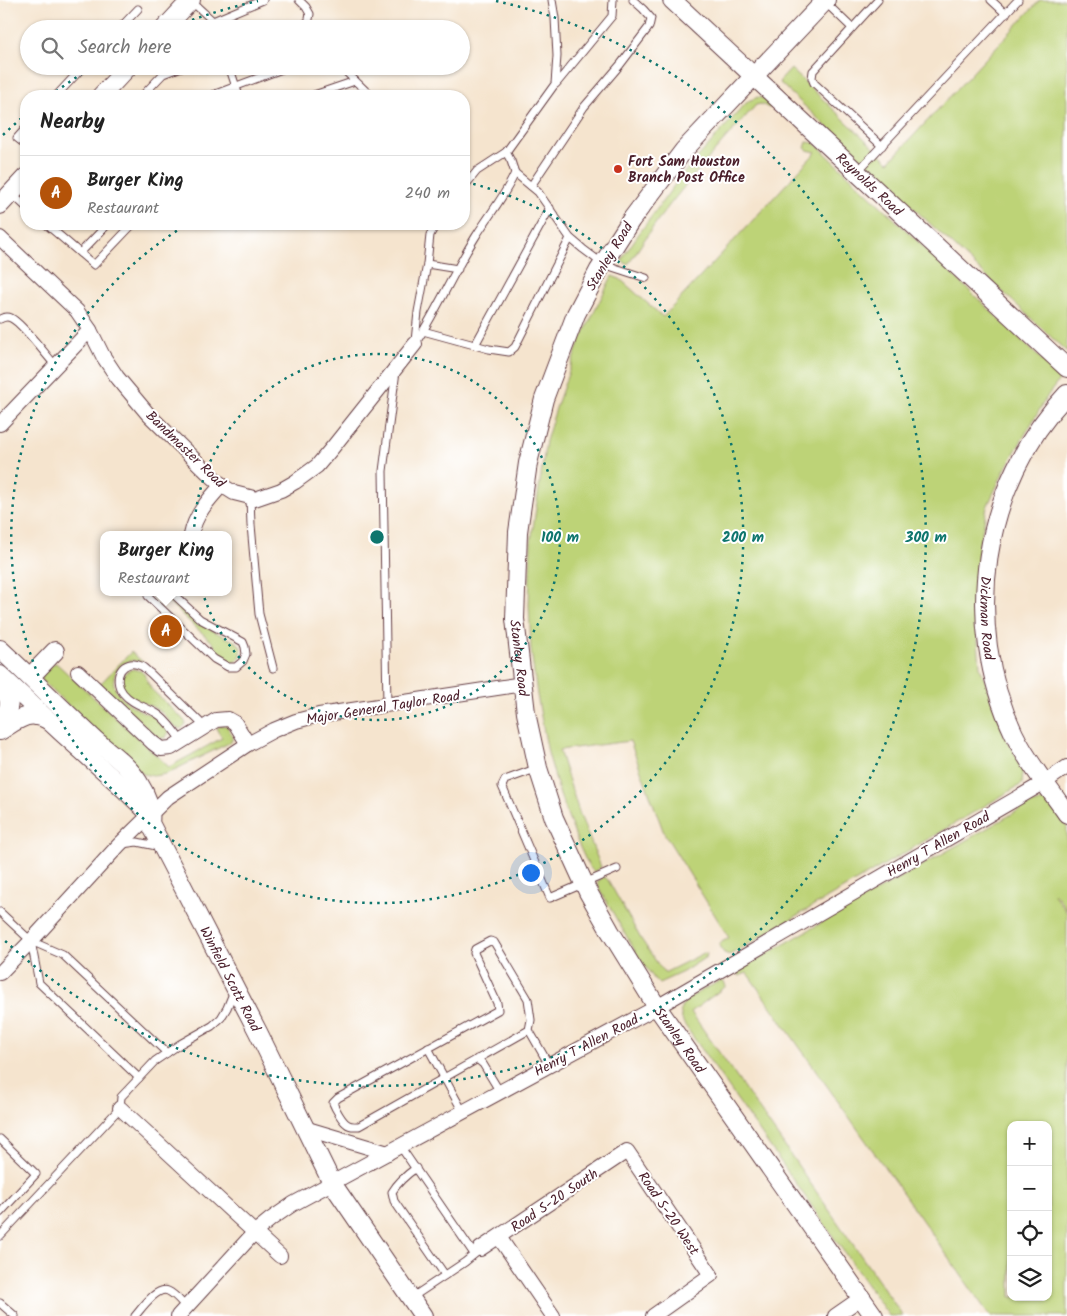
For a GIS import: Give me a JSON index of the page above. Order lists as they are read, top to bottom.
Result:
{
  "streets": {
    "street": [
      "Reynolds Road",
      "Stanley Road",
      "Bandmaster Road",
      "Dickman Road",
      "Major General Taylor Road",
      "Henry T Allen Road",
      "Winfield Scott Road",
      "Road S-20 South",
      "Road S-20 West"
    ]
  },
  "crossings": [
    ["Reynolds Road", "Stanley Road"],
    ["Stanley Road", "Major General Taylor Road"],
    ["Stanley Road", "Henry T Allen Road"],
    ["Dickman Road", "Henry T Allen Road"],
    ["Major General Taylor Road", "Winfield Scott Road"],
    ["Henry T Allen Road", "Winfield Scott Road"],
    ["Road S-20 South", "Road S-20 West"]
  ],
  "places": ["Fort Sam Houston Branch Post Office"],
  "page": {
    "search": "Search here",
    "heading": "Nearby",
    "list": [
      {
        "mark": "A",
        "name": "Burger King",
        "note": "Restaurant",
        "value": "240 m"
      }
    ],
    "popup": ["Burger King", "Restaurant"],
    "pins": "A",
    "map_buttons": ["+", "−"]
  },
  "rings": ["100 m", "200 m", "300 m"]
}
